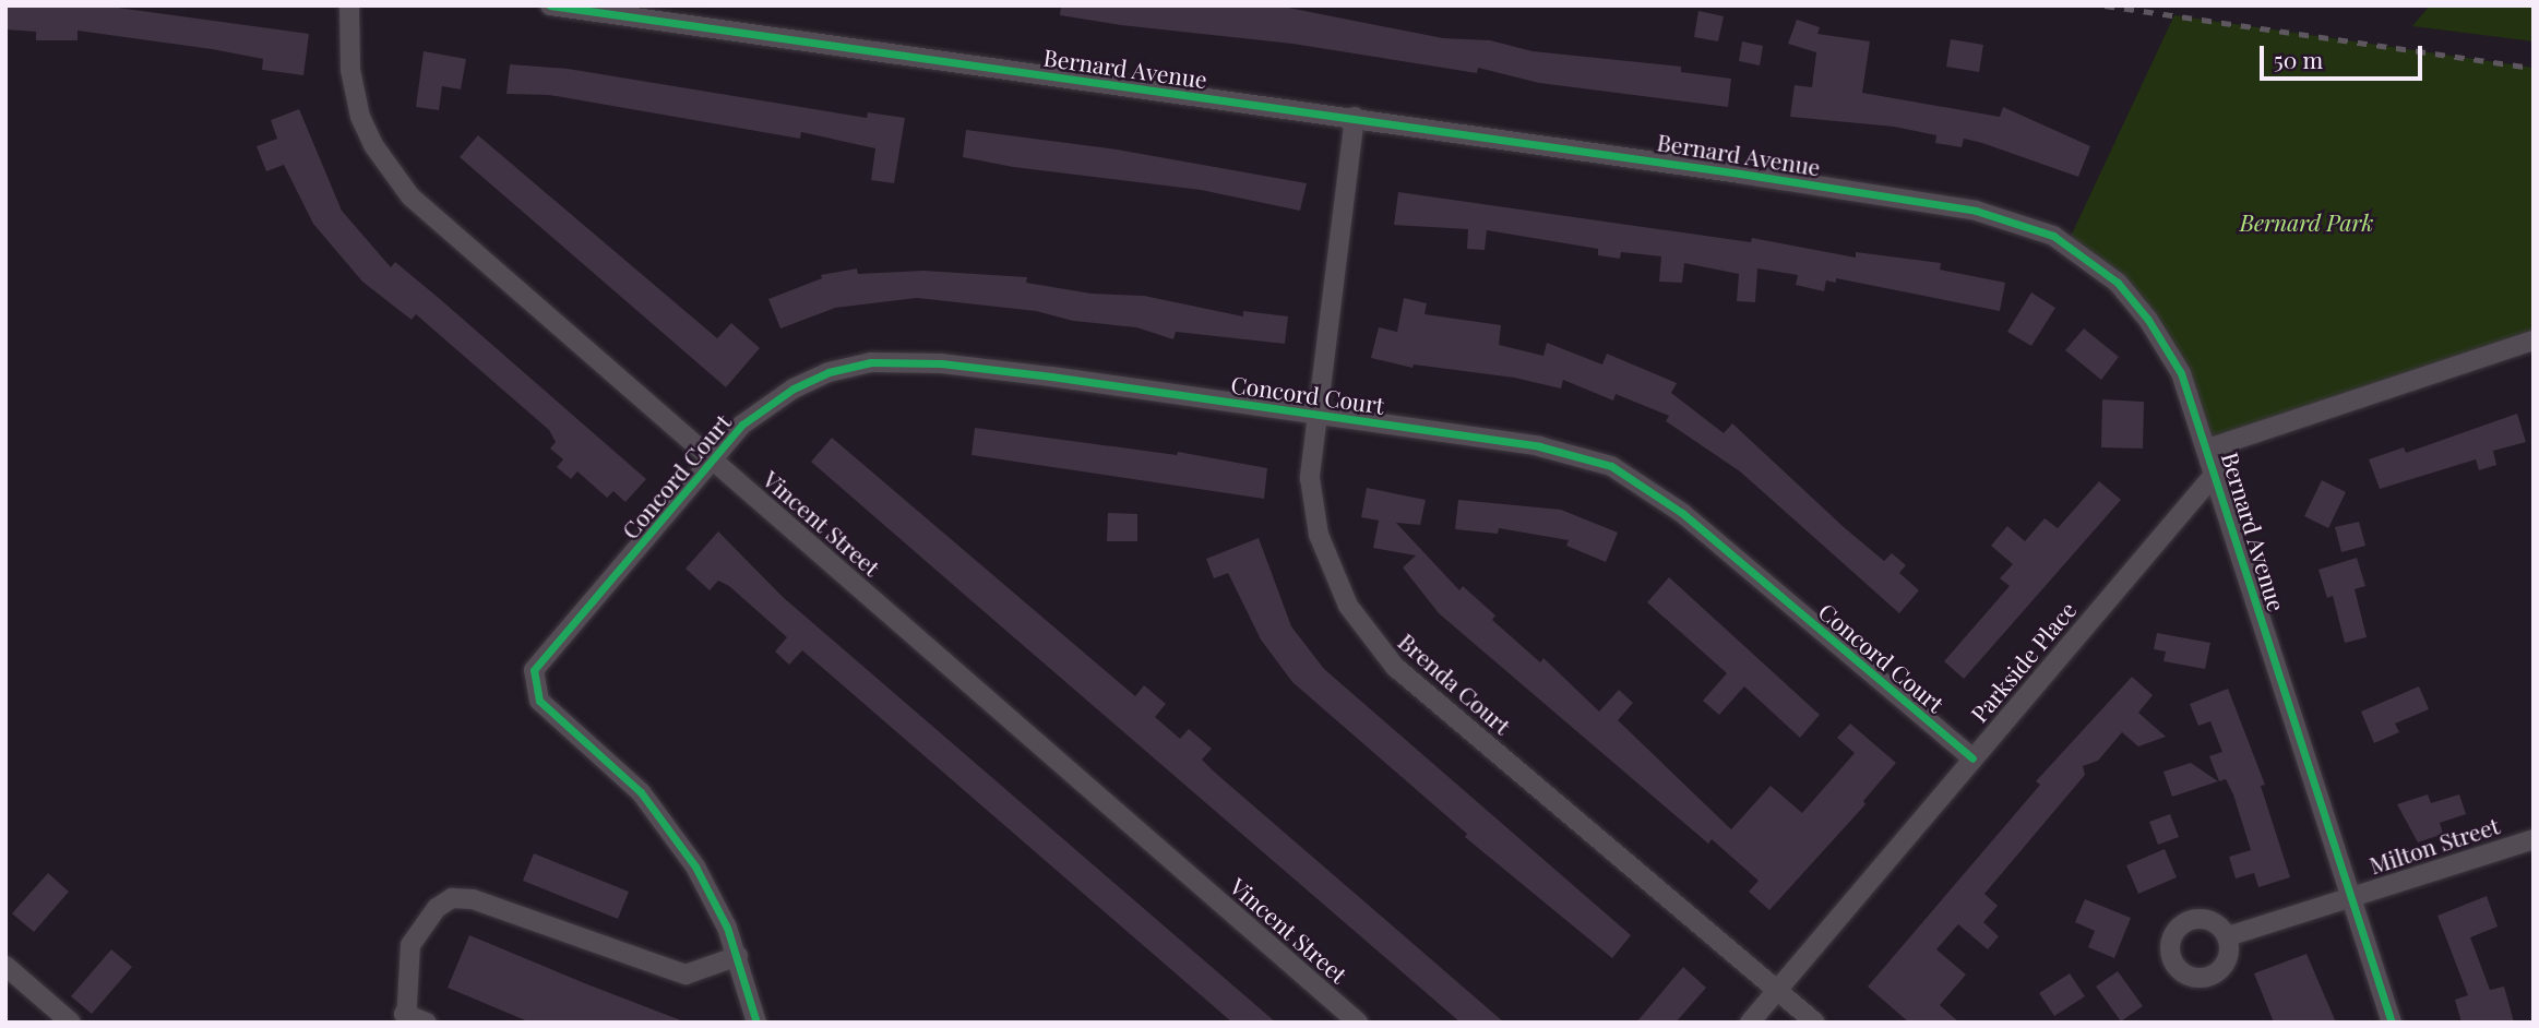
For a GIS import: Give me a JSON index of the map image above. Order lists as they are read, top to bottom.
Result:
{
  "streets": {
    "street": [
      "Bernard Avenue",
      "Concord Court",
      "Vincent Street",
      "Parkside Place",
      "Brenda Court",
      "Milton Street"
    ]
  },
  "crossings": [
    ["Bernard Avenue", "Parkside Place"],
    ["Bernard Avenue", "Brenda Court"],
    ["Bernard Avenue", "Milton Street"],
    ["Concord Court", "Vincent Street"],
    ["Concord Court", "Parkside Place"],
    ["Concord Court", "Brenda Court"],
    ["Parkside Place", "Brenda Court"]
  ],
  "parks": ["Bernard Park"],
  "scale_bar": "50 m"
}
